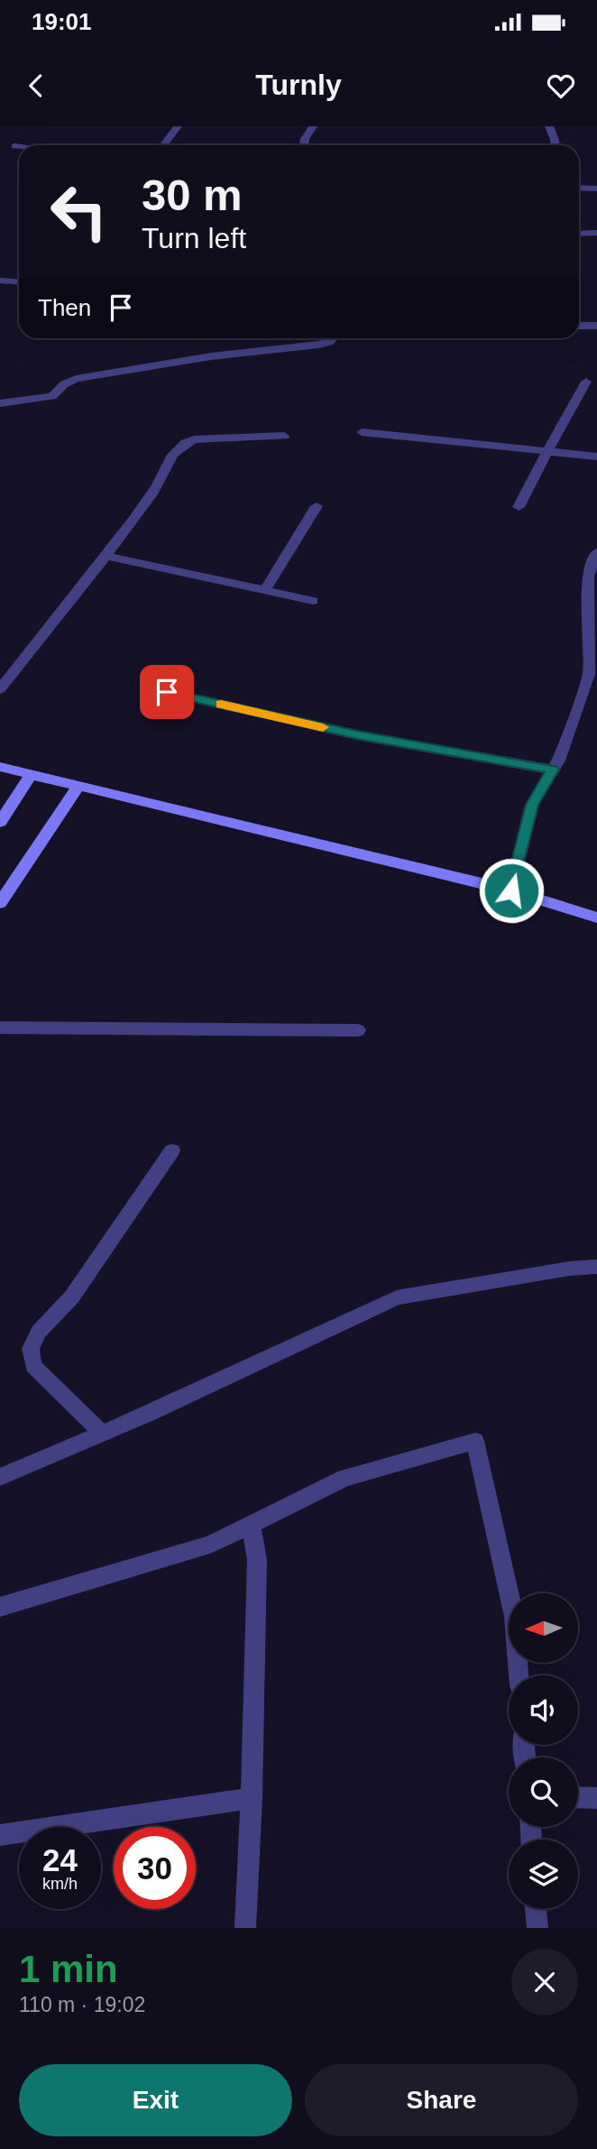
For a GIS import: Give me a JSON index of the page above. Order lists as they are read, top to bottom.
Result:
{
  "north": "left",
  "page": {
    "status": "19:01",
    "header": "Turnly",
    "turn": ["30 m", "Turn left"],
    "then": "Then",
    "speed": "24 km/h",
    "limit": "30",
    "heading": ["1 min", "110 m · 19:02"],
    "buttons": ["Exit", "Share"]
  }
}
